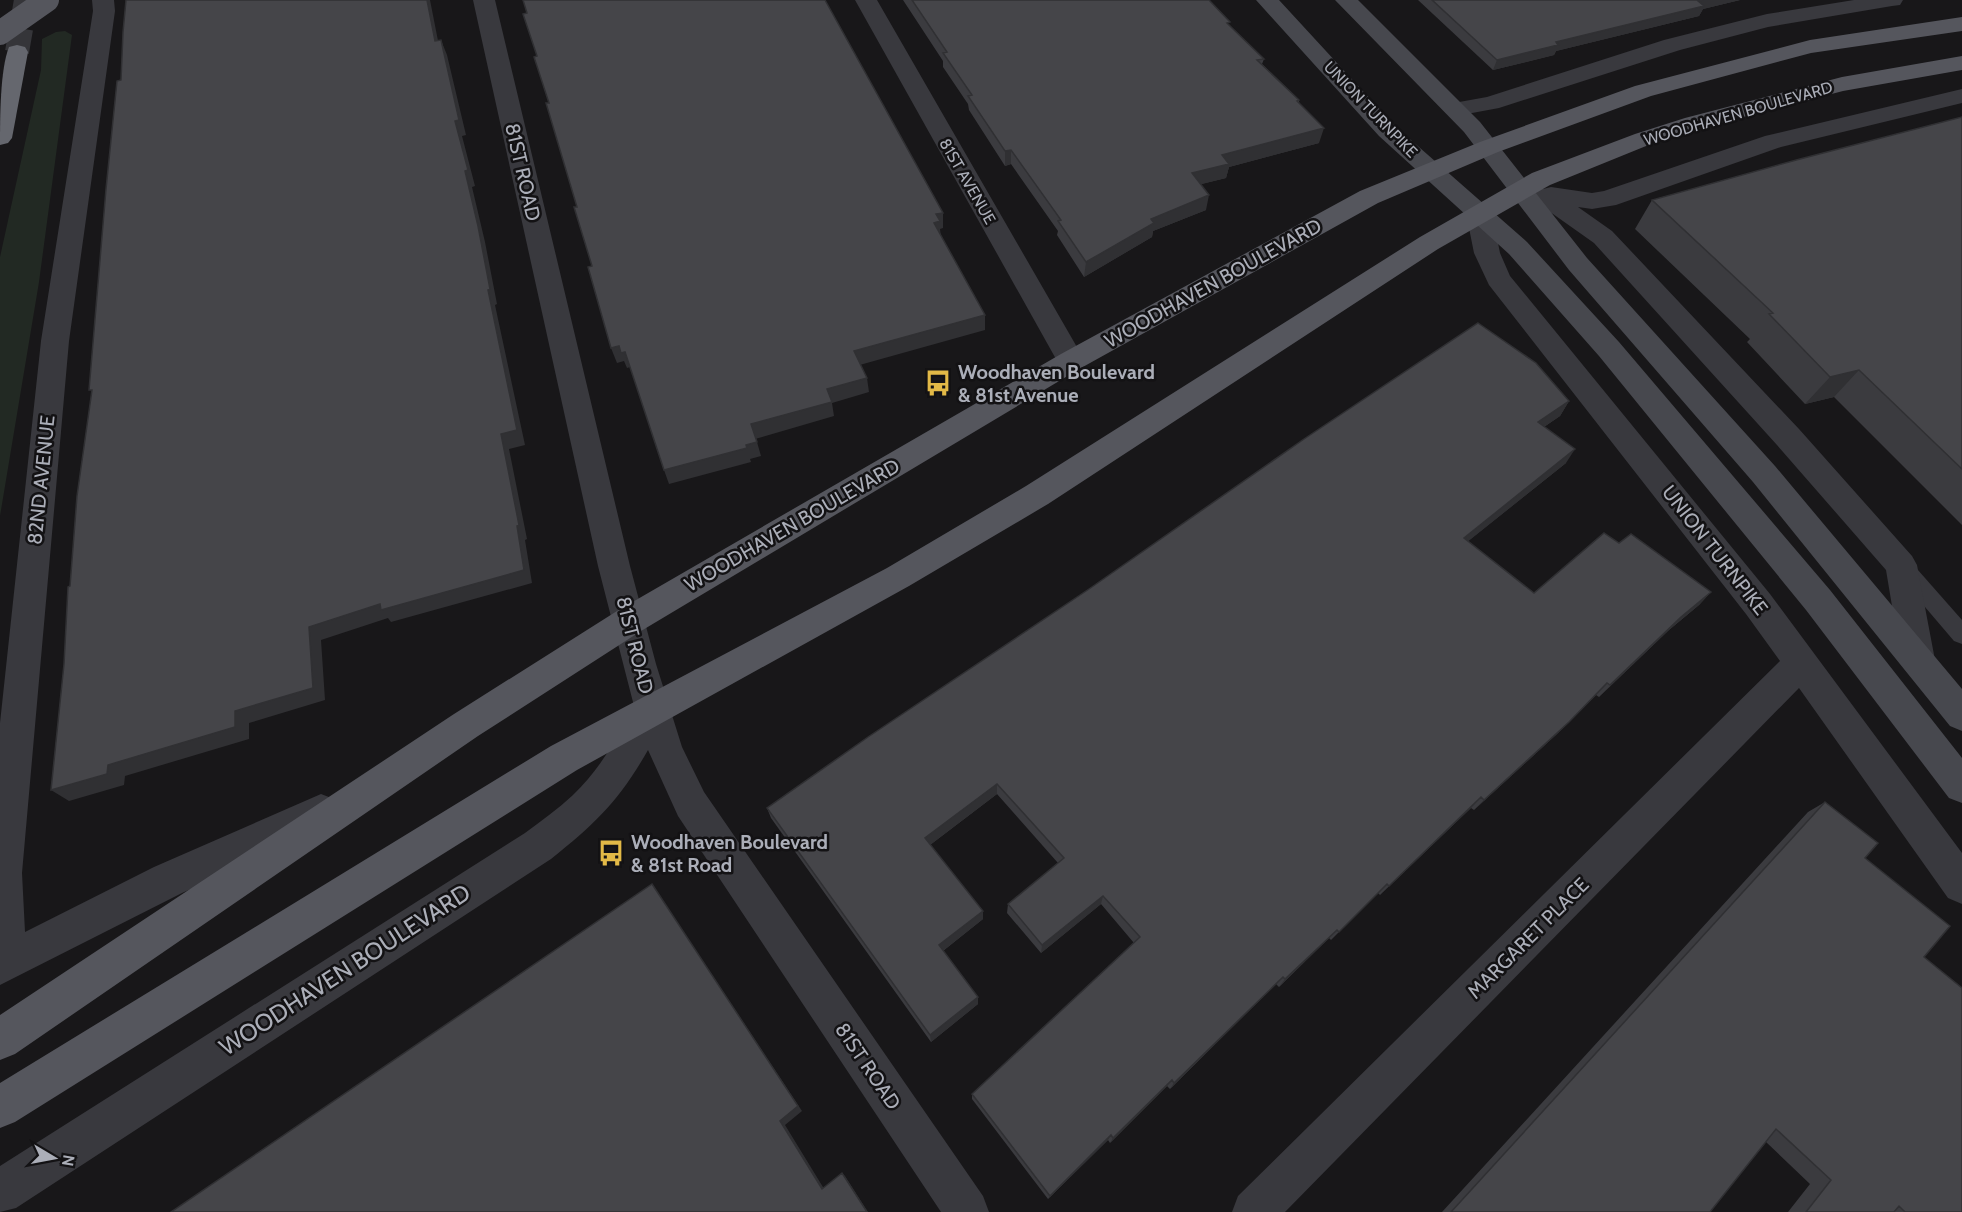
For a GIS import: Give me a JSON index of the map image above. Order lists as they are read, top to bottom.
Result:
{
  "streets": {
    "main road": ["UNION TURNPIKE", "WOODHAVEN BOULEVARD"],
    "street": [
      "81ST ROAD",
      "81ST AVENUE",
      "82ND AVENUE",
      "MARGARET PLACE"
    ]
  },
  "crossings": [
    ["UNION TURNPIKE", "WOODHAVEN BOULEVARD"],
    ["UNION TURNPIKE", "MARGARET PLACE"],
    ["WOODHAVEN BOULEVARD", "81ST ROAD"],
    ["WOODHAVEN BOULEVARD", "81ST AVENUE"],
    ["WOODHAVEN BOULEVARD", "82ND AVENUE"]
  ],
  "places": {
    "bus stop": ["Woodhaven Boulevard & 81st Avenue", "Woodhaven Boulevard & 81st Road"]
  },
  "north": "right"
}
